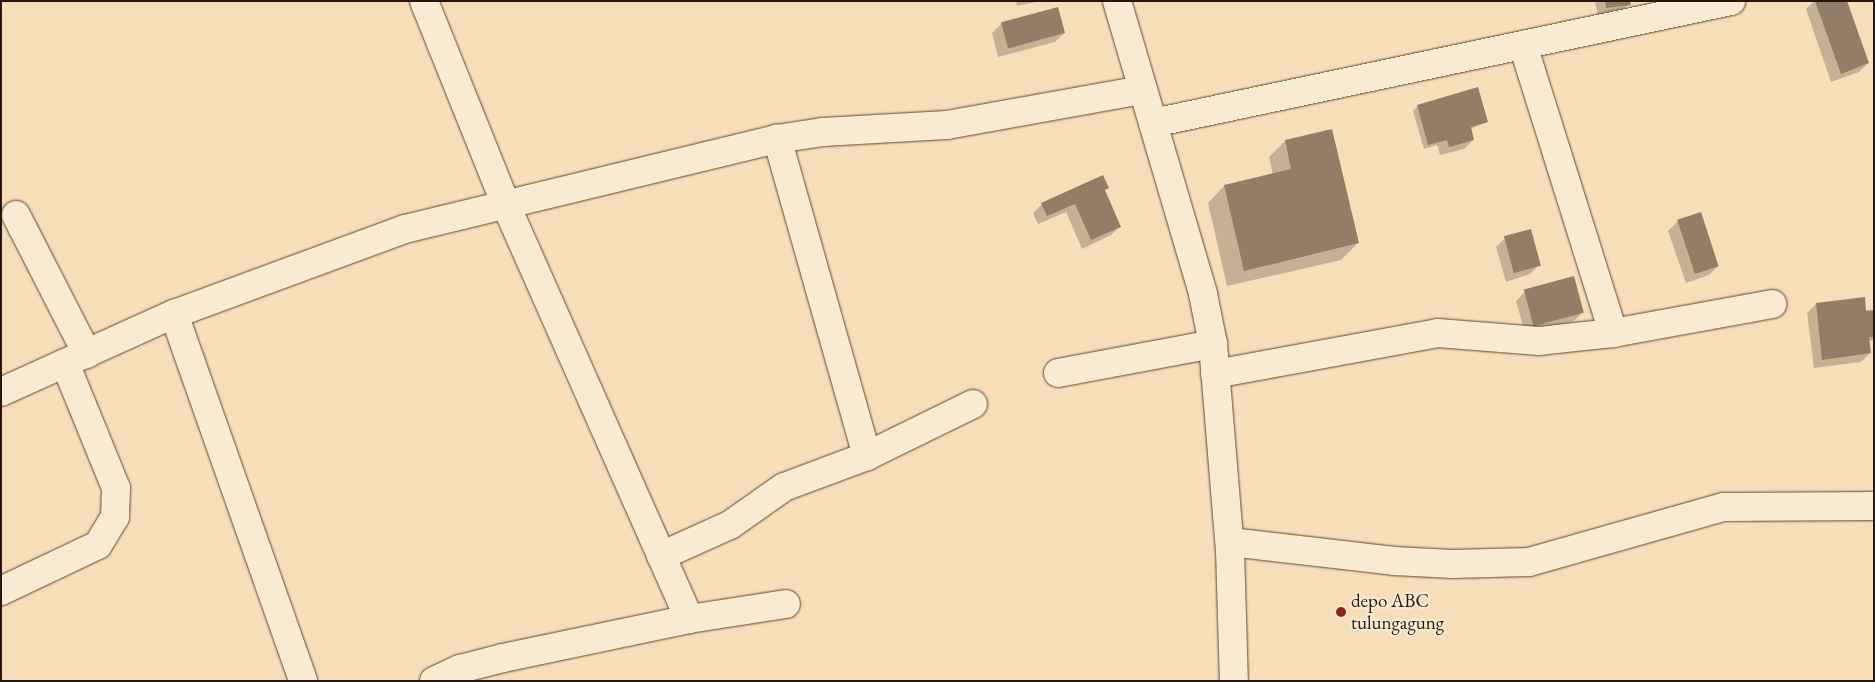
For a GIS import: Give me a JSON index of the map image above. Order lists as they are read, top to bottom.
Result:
{
  "places": ["depo ABC tulungagung"]
}
